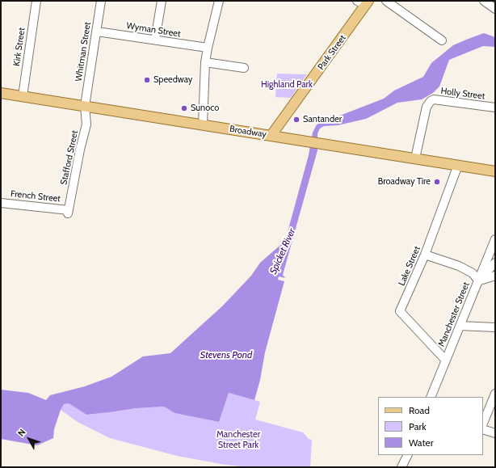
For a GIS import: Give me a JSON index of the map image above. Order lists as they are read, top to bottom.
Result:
{
  "streets": {
    "main road": ["Park Street", "Broadway"],
    "street": [
      "Wyman Street",
      "Kirk Street",
      "Whitman Street",
      "Holly Street",
      "Stafford Street",
      "French Street",
      "Lake Street",
      "Manchester Street"
    ]
  },
  "crossings": [
    ["Wyman Street", "Whitman Street"],
    ["Kirk Street", "Broadway"],
    ["Whitman Street", "Broadway"],
    ["Whitman Street", "Stafford Street"],
    ["Park Street", "Broadway"],
    ["Holly Street", "Broadway"],
    ["Broadway", "Stafford Street"],
    ["Broadway", "Lake Street"],
    ["Stafford Street", "French Street"],
    ["Lake Street", "Manchester Street"]
  ],
  "water": ["Spicket River", "Stevens Pond"],
  "parks": ["Highland Park", "Manchester Street Park"],
  "places": [
    "Speedway",
    "Sunoco",
    "Santander",
    "Broadway Tire"
  ],
  "legend": ["Road", "Park", "Water"],
  "north": "top left"
}
